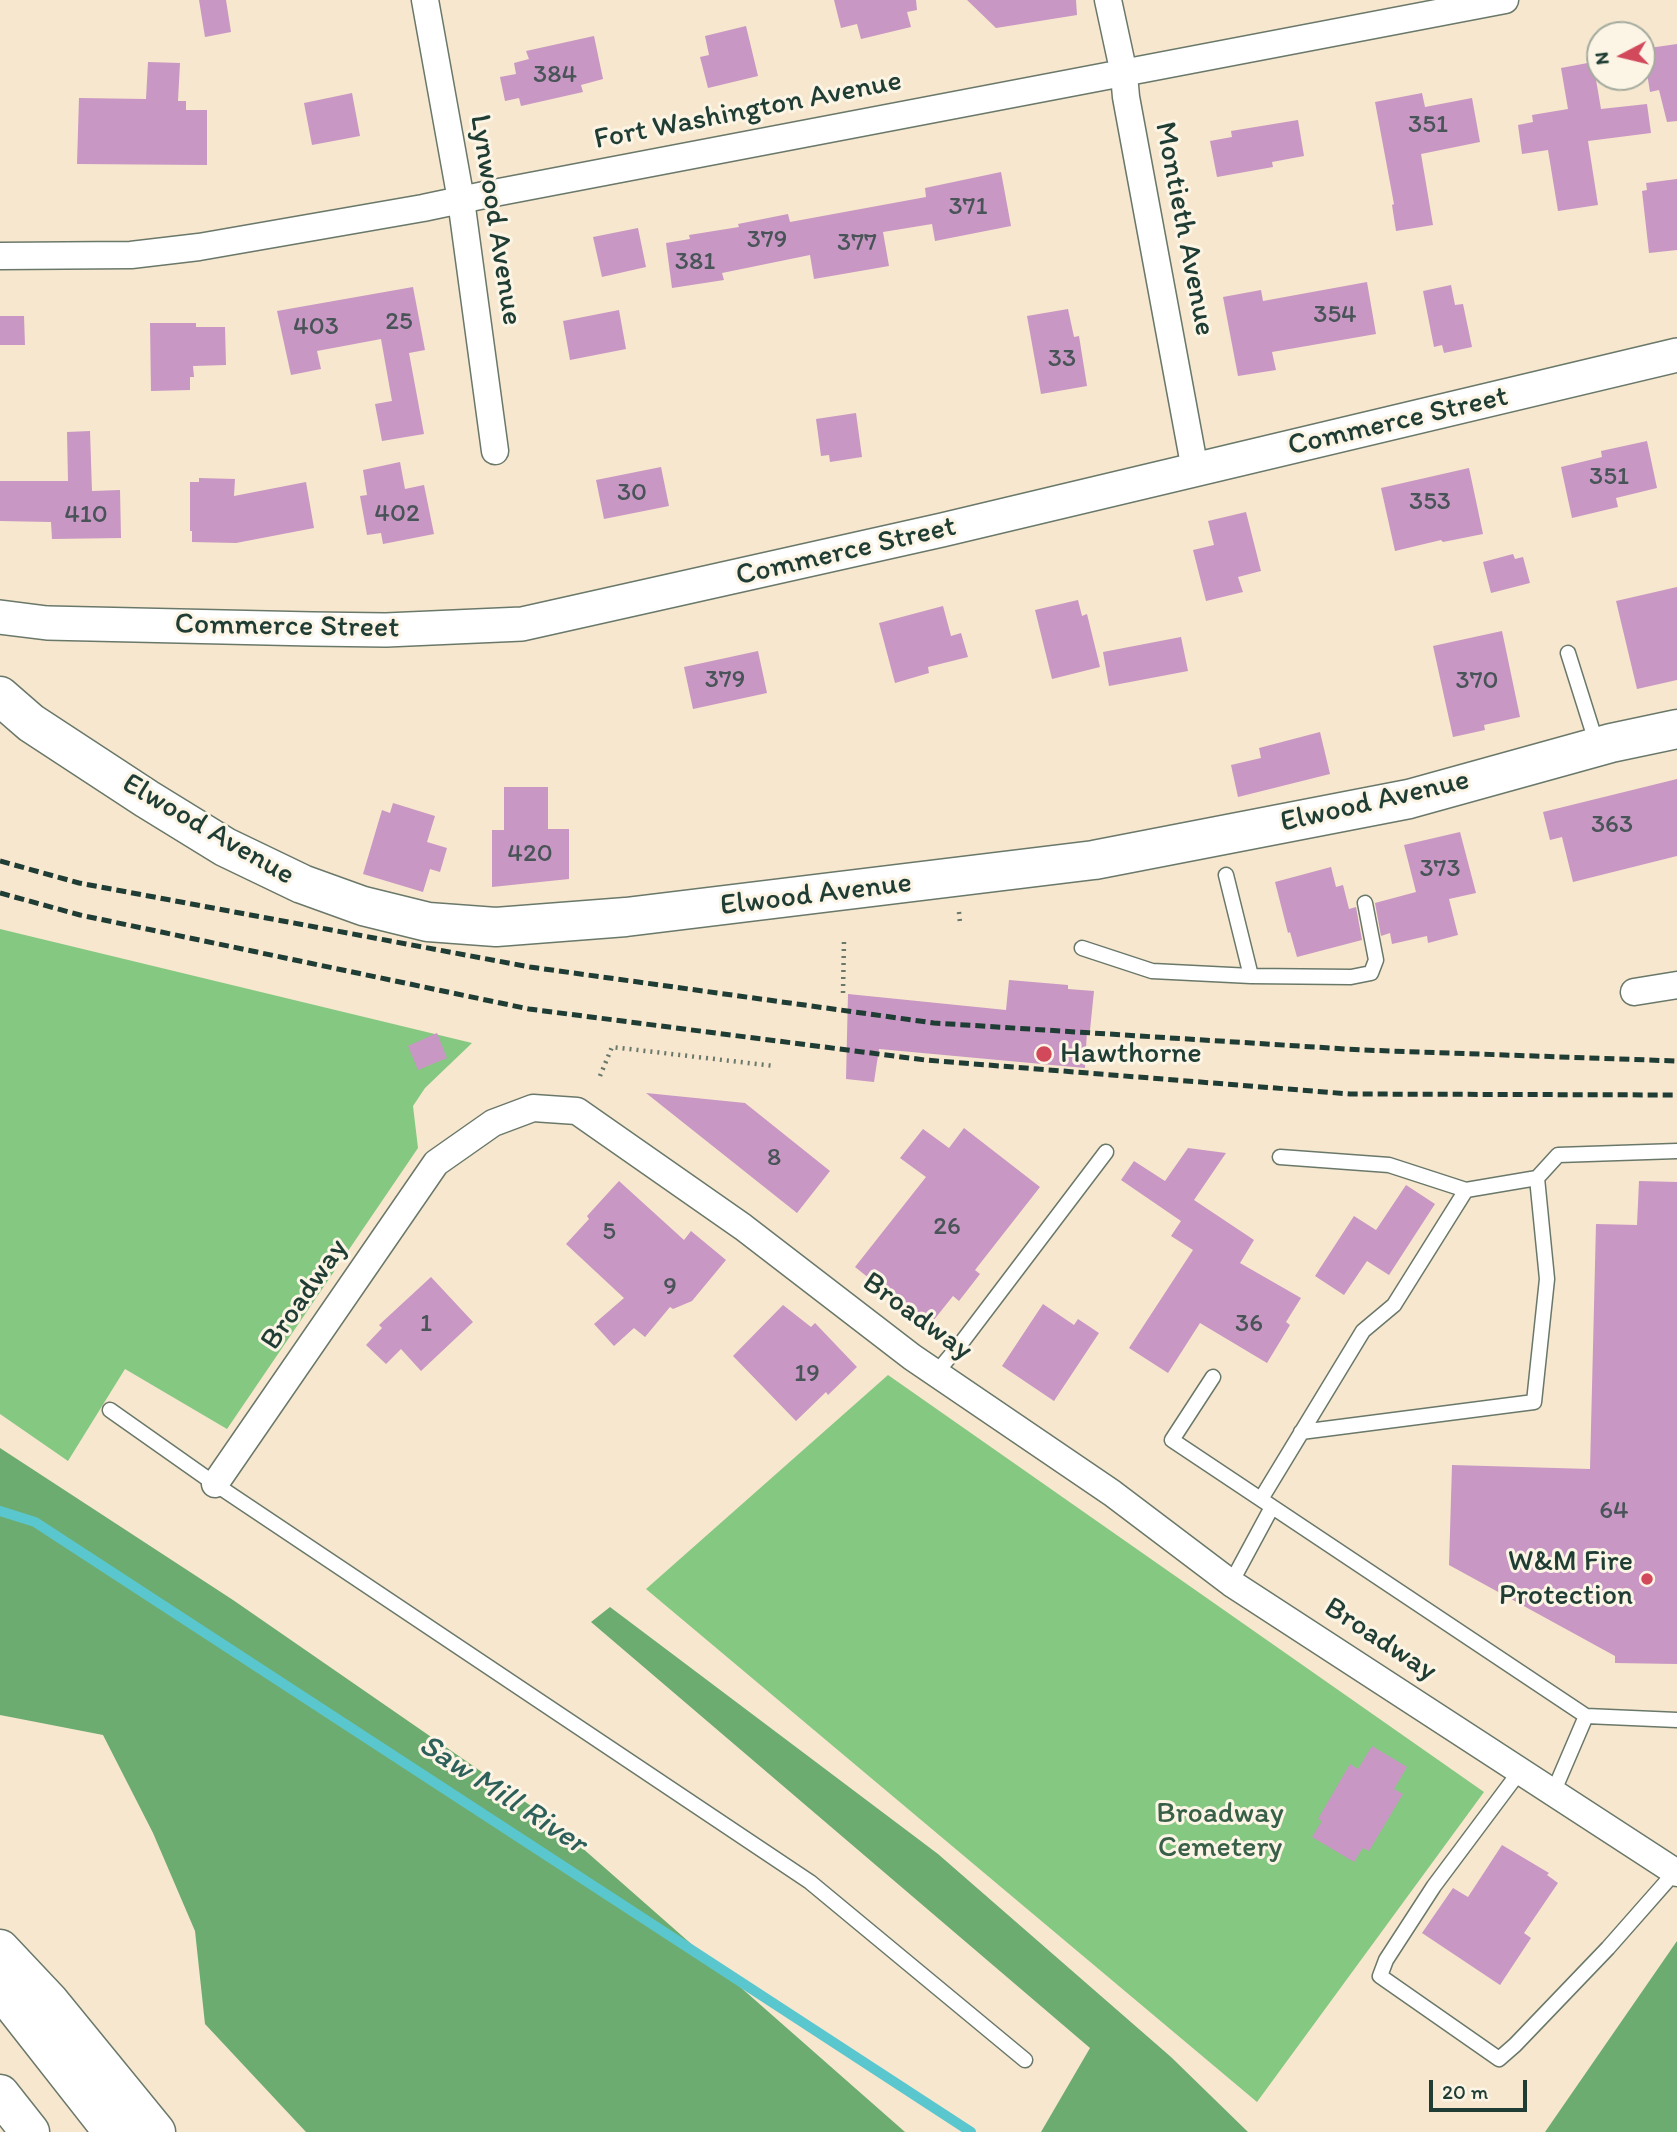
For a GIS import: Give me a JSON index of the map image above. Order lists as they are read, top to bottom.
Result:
{
  "streets": {
    "main road": ["Elwood Avenue"],
    "street": [
      "Fort Washington Avenue",
      "Lynwood Avenue",
      "Montieth Avenue",
      "Commerce Street",
      "Broadway"
    ]
  },
  "crossings": [
    ["Fort Washington Avenue", "Lynwood Avenue"],
    ["Fort Washington Avenue", "Montieth Avenue"],
    ["Montieth Avenue", "Commerce Street"]
  ],
  "water": ["Saw Mill River"],
  "parks": ["Broadway Cemetery"],
  "places": ["Hawthorne", "W&M Fire Protection"],
  "house_numbers": [
    "384",
    "351",
    "371",
    "379",
    "377",
    "381",
    "354",
    "25",
    "403",
    "33",
    "351",
    "30",
    "353",
    "402",
    "410",
    "379",
    "370",
    "363",
    "420",
    "373",
    "8",
    "26",
    "5",
    "9",
    "1",
    "36",
    "19",
    "64"
  ],
  "scale_bar": "20 m",
  "north": "left"
}
